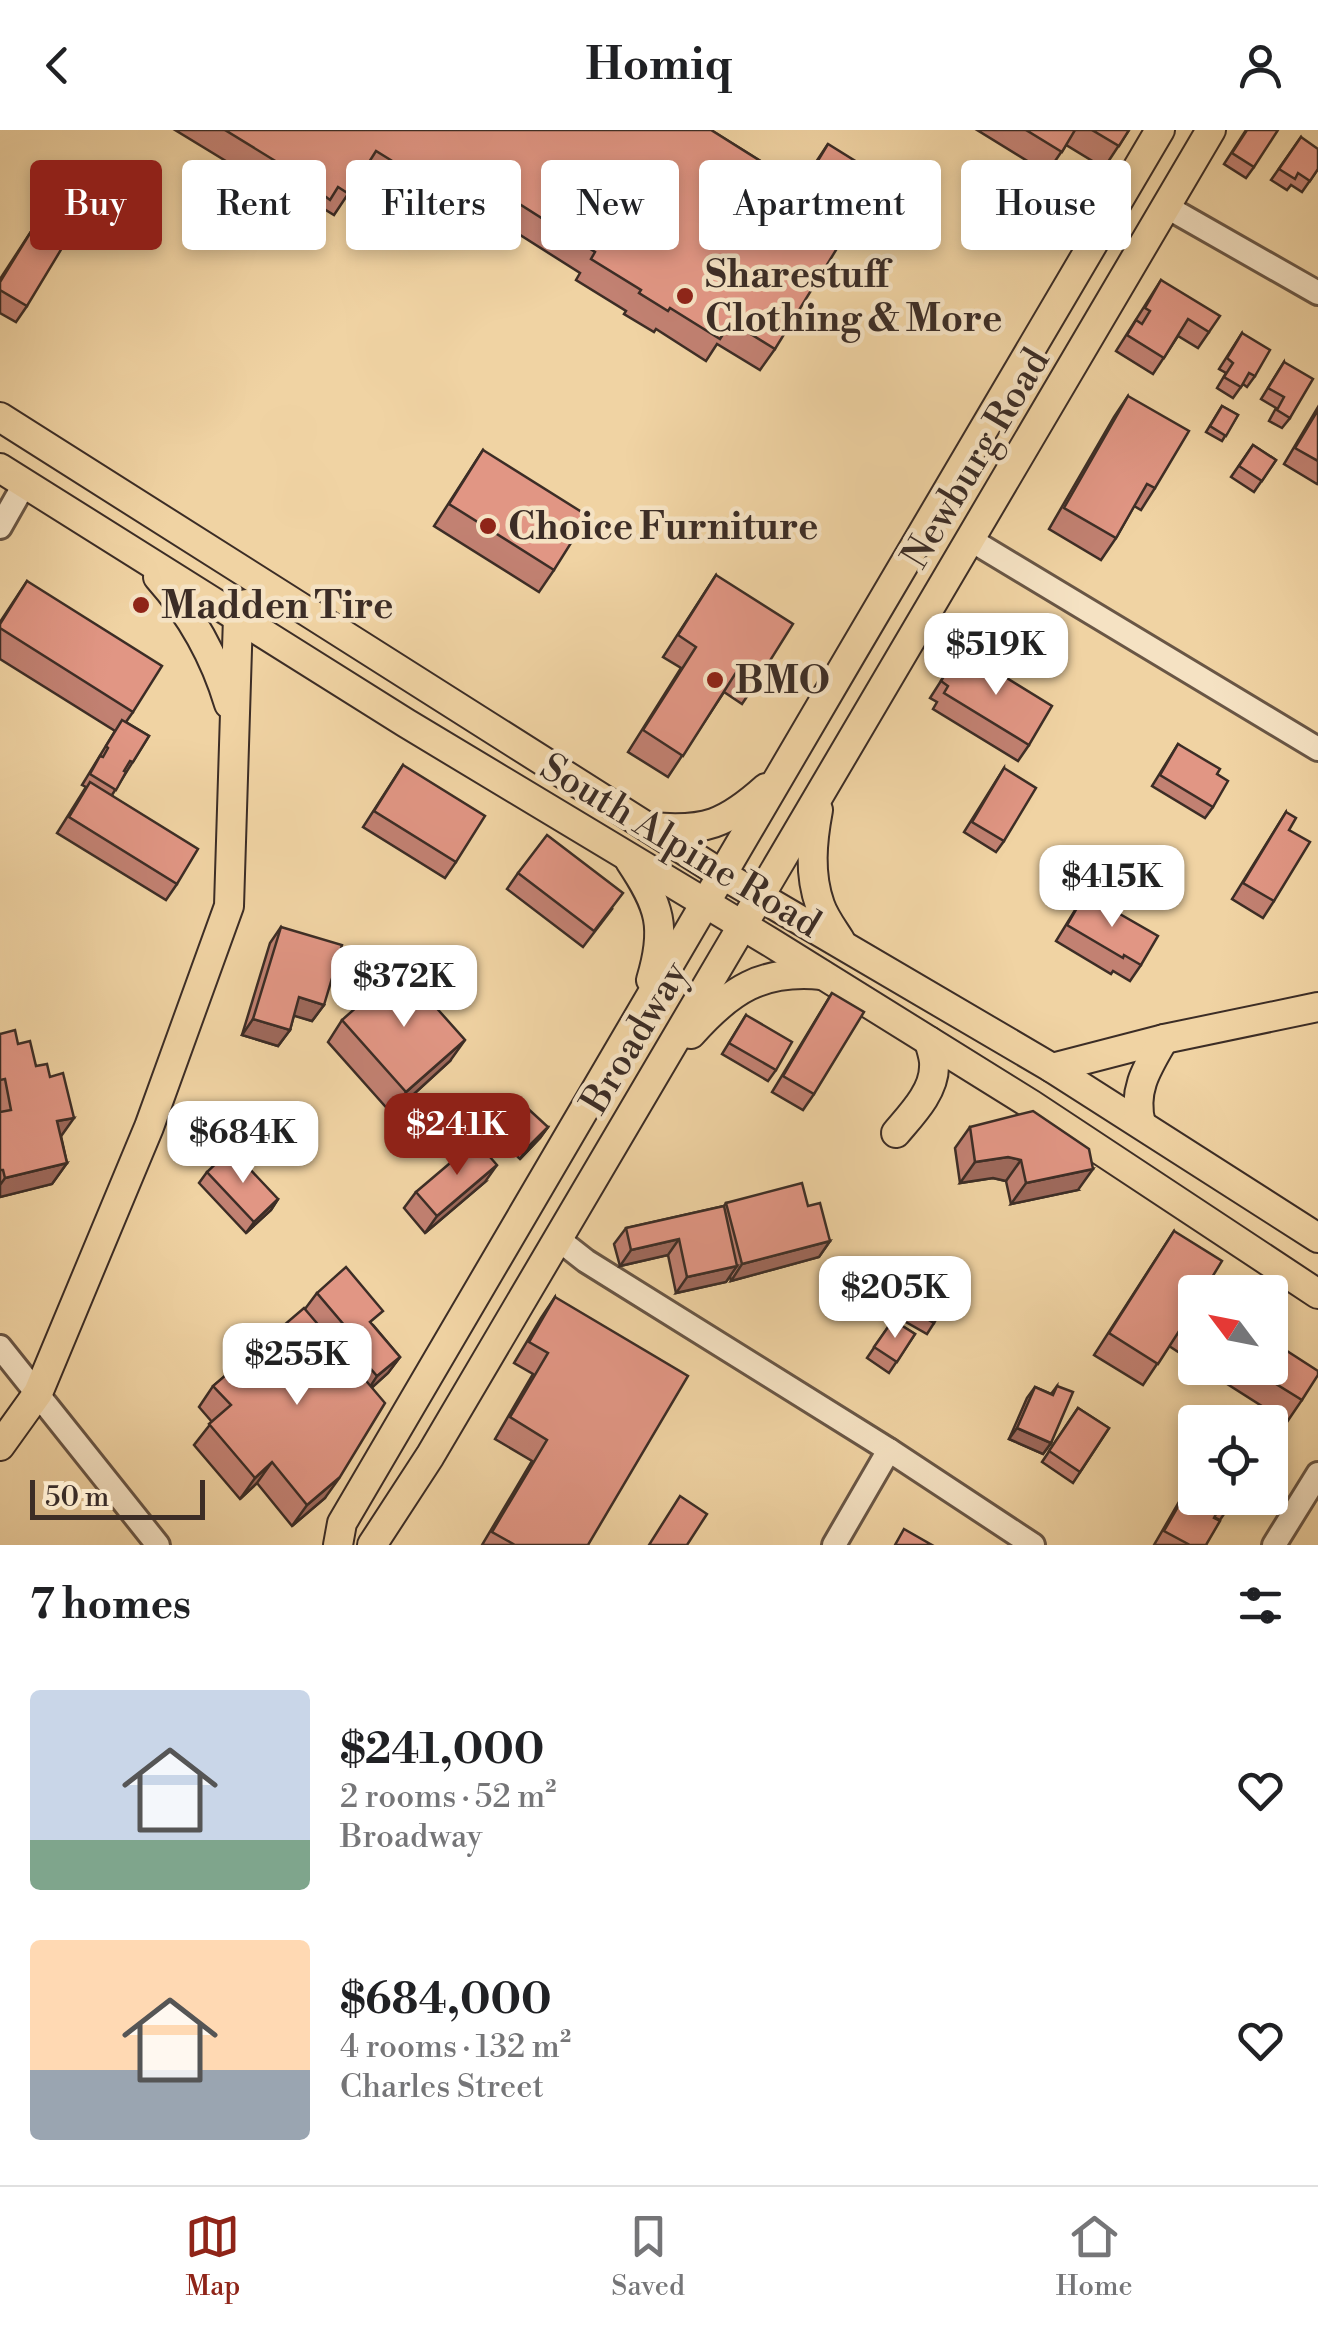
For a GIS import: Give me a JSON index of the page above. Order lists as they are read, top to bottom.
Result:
{
  "streets": {
    "main road": ["Newburg Road", "South Alpine Road", "Broadway"]
  },
  "crossings": [
    ["Newburg Road", "South Alpine Road"],
    ["Newburg Road", "Broadway"],
    ["South Alpine Road", "Broadway"]
  ],
  "places": [
    "Sharestuff Clothing & More",
    "Choice Furniture",
    "Madden Tire",
    "BMO"
  ],
  "scale_bar": "50 m",
  "north": "top left",
  "page": {
    "header": "Homiq",
    "chip": [
      "Buy",
      "Rent",
      "Filters",
      "New",
      "Apartment",
      "House"
    ],
    "price": [
      "$519K",
      "$415K",
      "$372K",
      "$241K",
      "$684K",
      "$205K",
      "$255K"
    ],
    "scale": "50 m",
    "heading": "7 homes",
    "list": [
      {
        "name": "$241,000",
        "note": "2 rooms · 52 m² · Broadway"
      },
      {
        "name": "$684,000",
        "note": "4 rooms · 132 m² · Charles Street"
      }
    ],
    "tabs": ["Map", "Saved", "Home"]
  }
}
